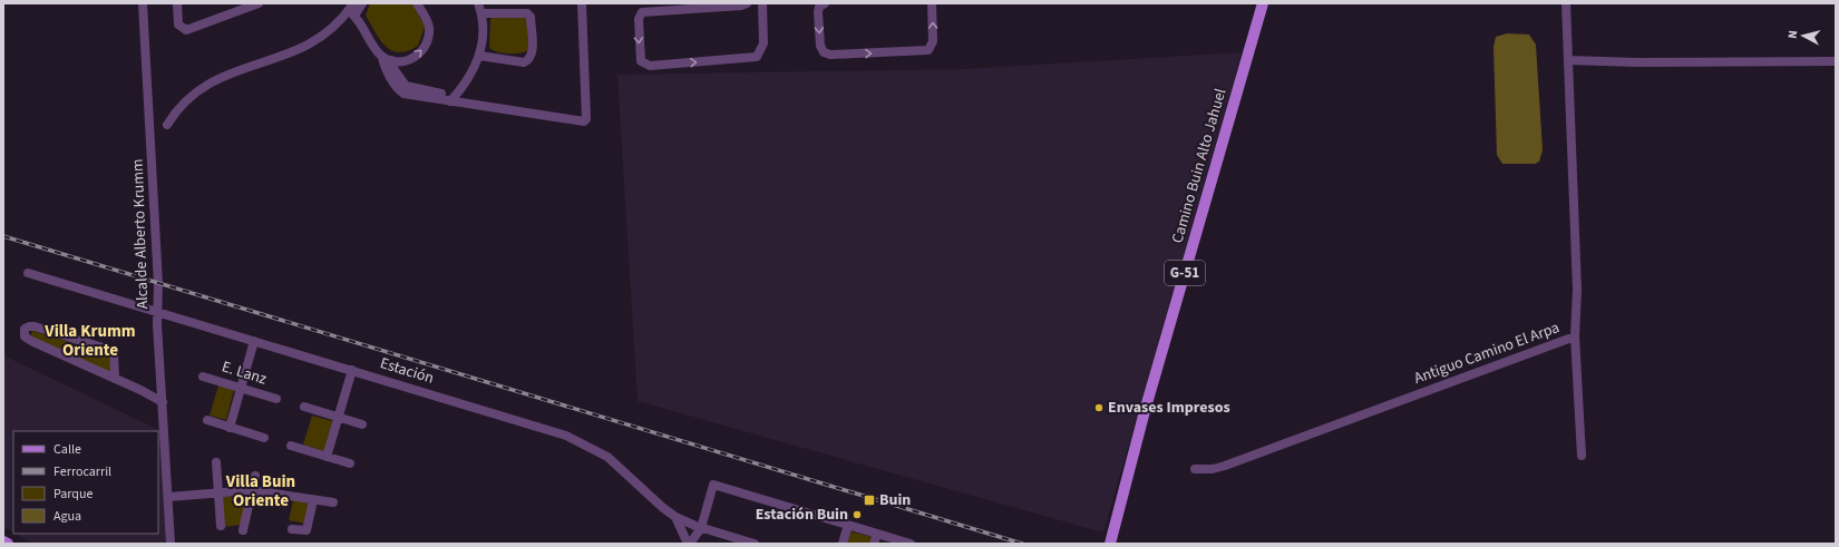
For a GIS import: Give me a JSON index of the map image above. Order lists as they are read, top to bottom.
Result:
{
  "streets": {
    "main road": ["Camino Buin Alto Jahuel", "G-51"],
    "street": [
      "Alcalde Alberto Krumm",
      "Antiguo Camino El Arpa",
      "Estación",
      "E. Lanz"
    ]
  },
  "crossings": [
    ["Alcalde Alberto Krumm", "Estación"]
  ],
  "districts": ["Villa Krumm Oriente", "Villa Buin Oriente"],
  "places": {
    "other": ["Envases Impresos", "Estación Buin"],
    "transit": ["Buin"]
  },
  "legend": [
    "Calle",
    "Ferrocarril",
    "Parque",
    "Agua"
  ],
  "north": "left"
}
